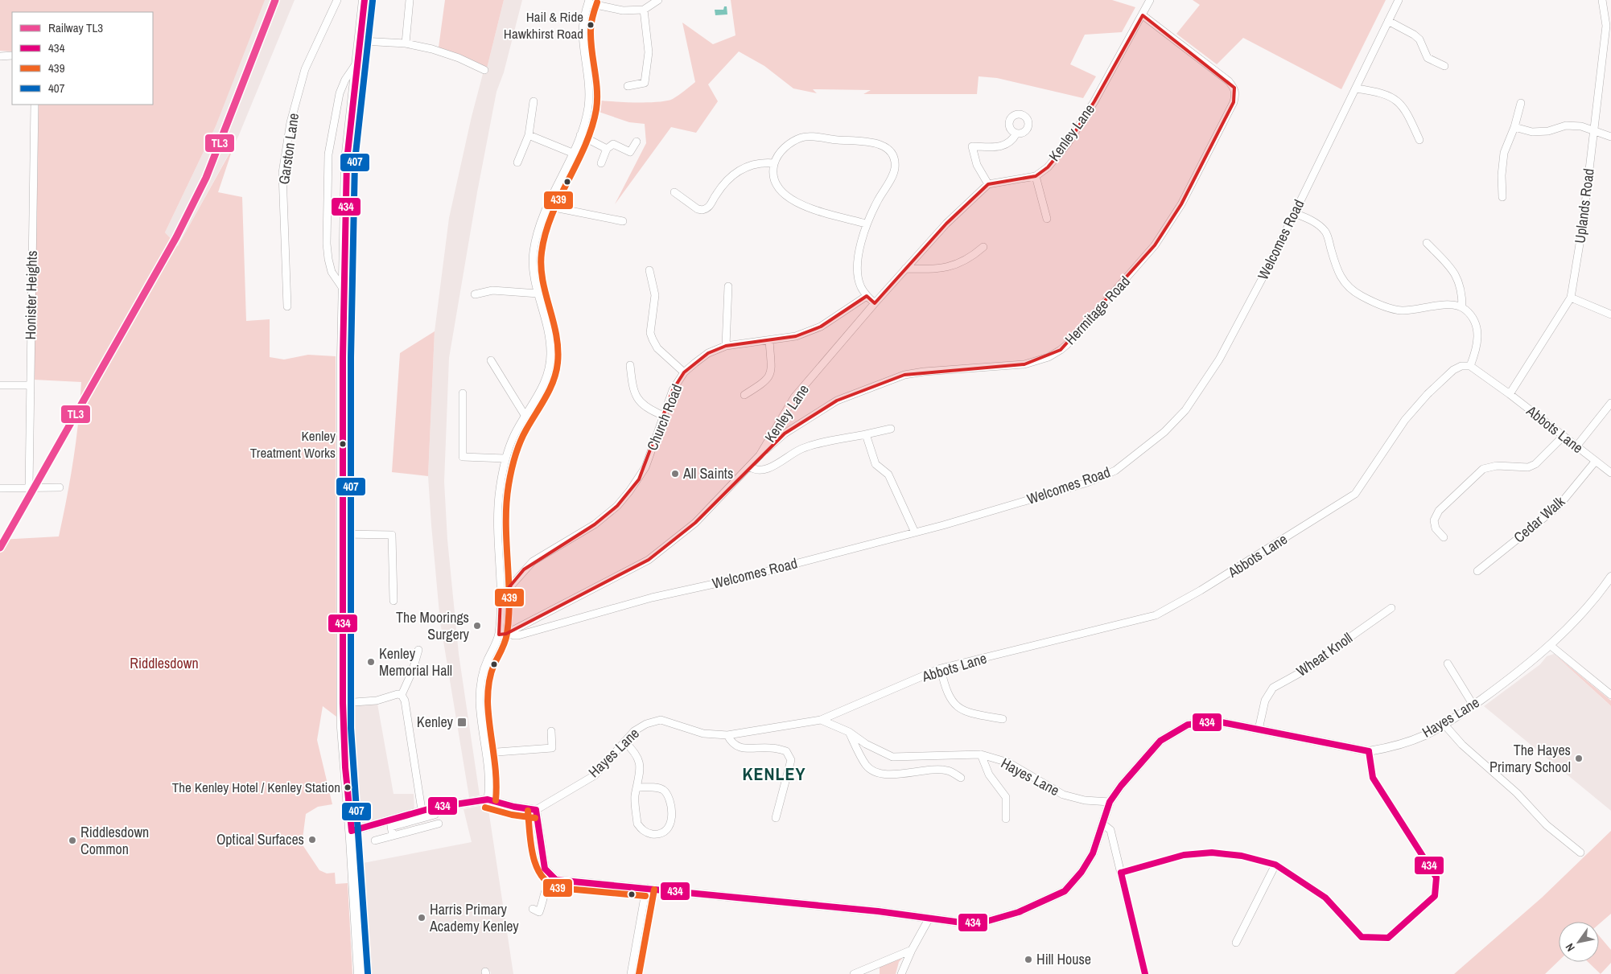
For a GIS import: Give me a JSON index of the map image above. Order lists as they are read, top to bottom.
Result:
{
  "streets": {
    "street": [
      "Kenley Lane",
      "Garston Lane",
      "Uplands Road",
      "Welcomes Road",
      "Honister Heights",
      "Hermitage Road",
      "Church Road",
      "Abbots Lane",
      "Cedar Walk",
      "Wheat Knoll",
      "Hayes Lane"
    ]
  },
  "crossings": [
    ["Kenley Lane", "Welcomes Road"],
    ["Kenley Lane", "Hermitage Road"],
    ["Uplands Road", "Abbots Lane"],
    ["Abbots Lane", "Cedar Walk"],
    ["Abbots Lane", "Hayes Lane"],
    ["Wheat Knoll", "Hayes Lane"]
  ],
  "districts": ["KENLEY"],
  "parks": ["Riddlesdown"],
  "places": {
    "other": [
      "Hail & Ride Hawkhirst Road",
      "Kenley Treatment Works",
      "All Saints",
      "The Moorings Surgery",
      "Kenley Memorial Hall",
      "The Hayes Primary School",
      "The Kenley Hotel / Kenley Station",
      "Optical Surfaces",
      "Riddlesdown Common",
      "Harris Primary Academy Kenley",
      "Hill House"
    ],
    "transit": ["Kenley"]
  },
  "lines": [
    "rail line TL3",
    "transit line 434",
    "transit line 407",
    "transit line 439"
  ],
  "legend": [
    "Railway TL3",
    "434",
    "439",
    "407"
  ],
  "north": "bottom left"
}
